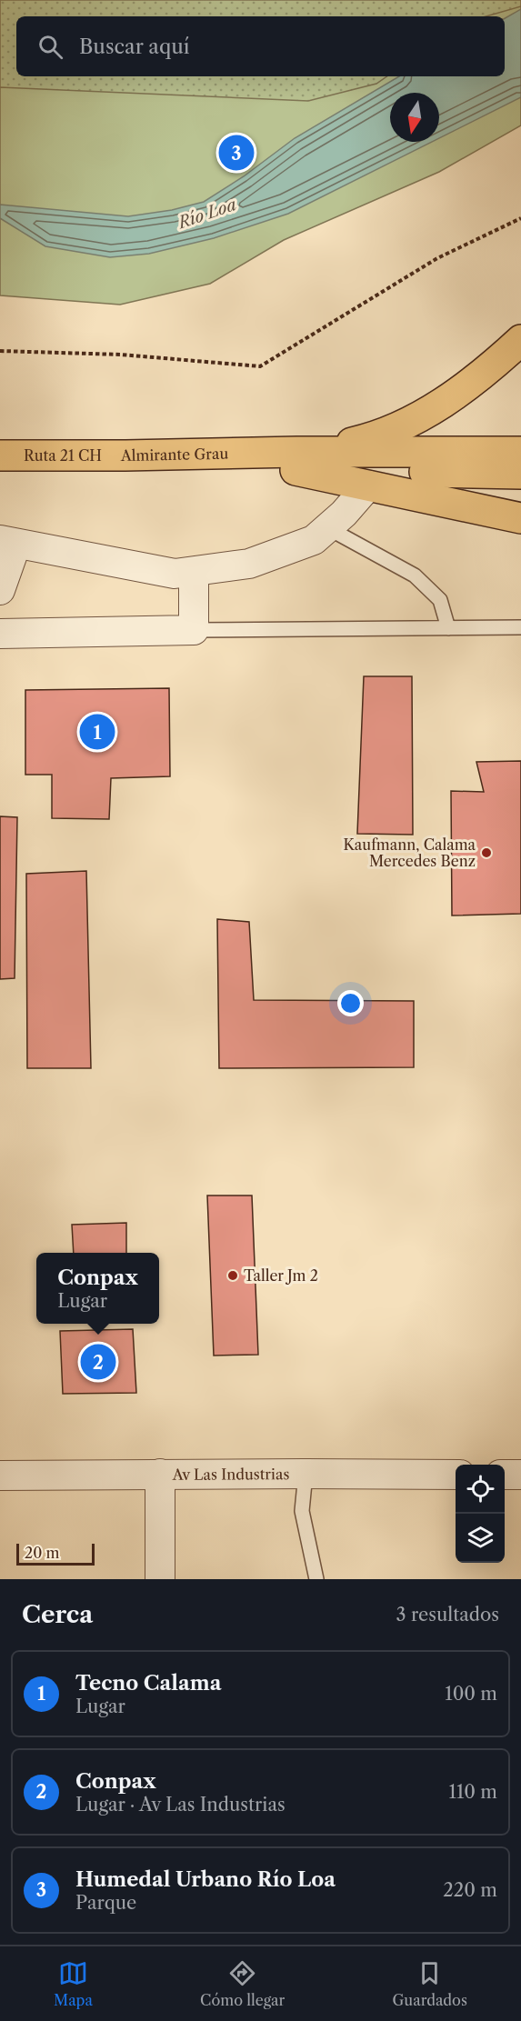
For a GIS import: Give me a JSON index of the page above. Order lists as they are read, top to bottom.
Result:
{
  "streets": {
    "highway": ["Almirante Grau", "Ruta 21 CH"],
    "street": ["Av Las Industrias"]
  },
  "crossings": [
    ["Almirante Grau", "Ruta 21 CH"]
  ],
  "water": ["Río Loa"],
  "places": ["Kaufmann, Calama Mercedes Benz", "Taller Jm 2"],
  "scale_bar": "20 m",
  "north": "bottom",
  "page": {
    "search": "Buscar aquí",
    "pins": ["3", "1", "2"],
    "popup": ["Conpax", "Lugar"],
    "scale": "20 m",
    "heading": ["Cerca", "3 resultados"],
    "list": [
      {
        "mark": "1",
        "name": "Tecno Calama",
        "note": "Lugar",
        "value": "100 m"
      },
      {
        "mark": "2",
        "name": "Conpax",
        "note": "Lugar · Av Las Industrias",
        "value": "110 m"
      },
      {
        "mark": "3",
        "name": "Humedal Urbano Río Loa",
        "note": "Parque",
        "value": "220 m"
      }
    ],
    "nav": ["Mapa", "Cómo llegar", "Guardados"]
  }
}
